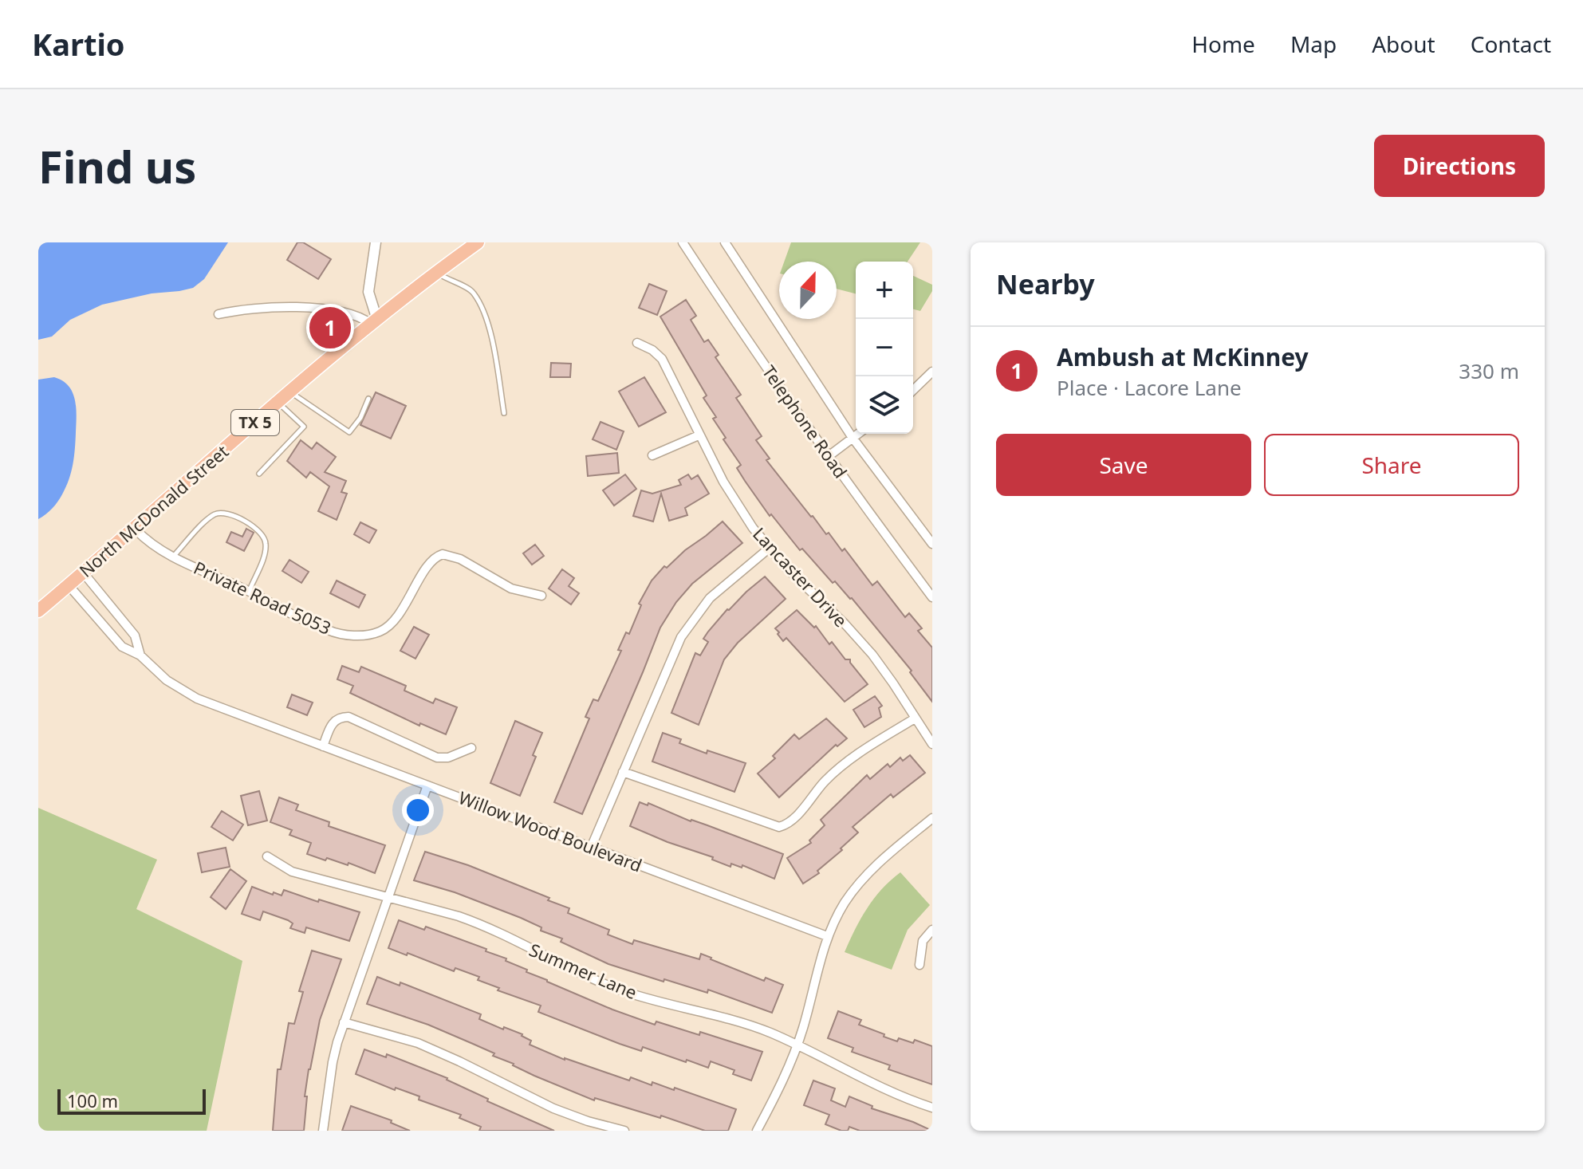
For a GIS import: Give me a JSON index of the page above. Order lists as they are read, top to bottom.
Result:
{
  "streets": {
    "main road": ["TX 5", "North McDonald Street"],
    "street": [
      "Telephone Road",
      "Lancaster Drive",
      "Private Road 5053",
      "Willow Wood Boulevard",
      "Summer Lane"
    ]
  },
  "crossings": [
    ["North McDonald Street", "Private Road 5053"],
    ["North McDonald Street", "Willow Wood Boulevard"]
  ],
  "scale_bar": "100 m",
  "north": "top",
  "page": {
    "header": "Kartio",
    "nav": [
      "Home",
      "Map",
      "About",
      "Contact"
    ],
    "buttons": [
      "Directions",
      ["Save", "Share"]
    ],
    "title": "Find us",
    "heading": "Nearby",
    "map_buttons": ["+", "−"],
    "pins": "1",
    "list": [
      {
        "mark": "1",
        "name": "Ambush at McKinney",
        "note": "Place · Lacore Lane",
        "value": "330 m"
      }
    ],
    "scale": "100 m"
  }
}
